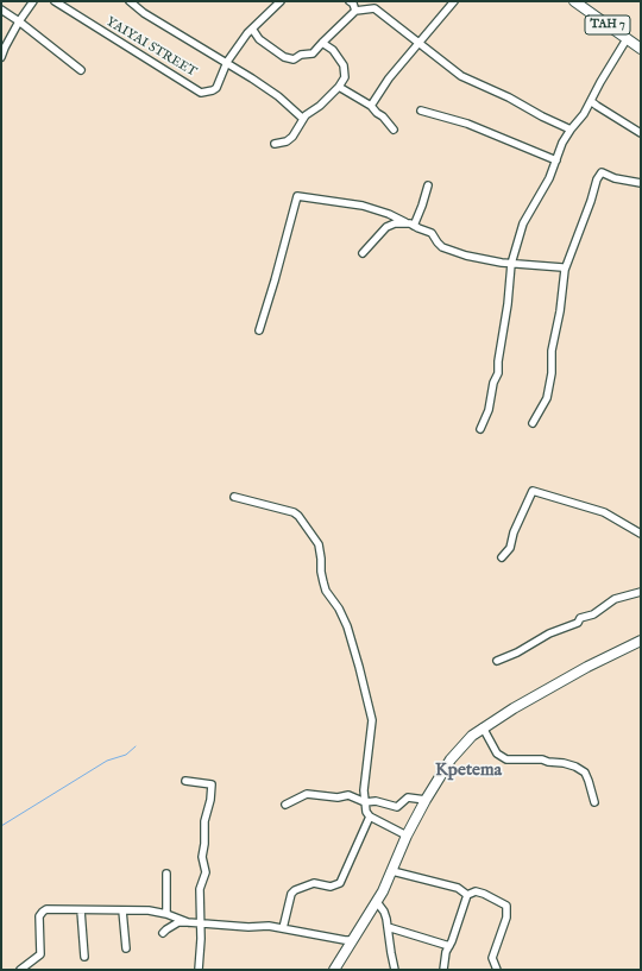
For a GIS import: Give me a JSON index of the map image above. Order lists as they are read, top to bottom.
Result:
{
  "streets": {
    "highway": ["TAH 7"],
    "street": ["YAIYAI STREET"]
  },
  "districts": ["Kpetema"]
}
